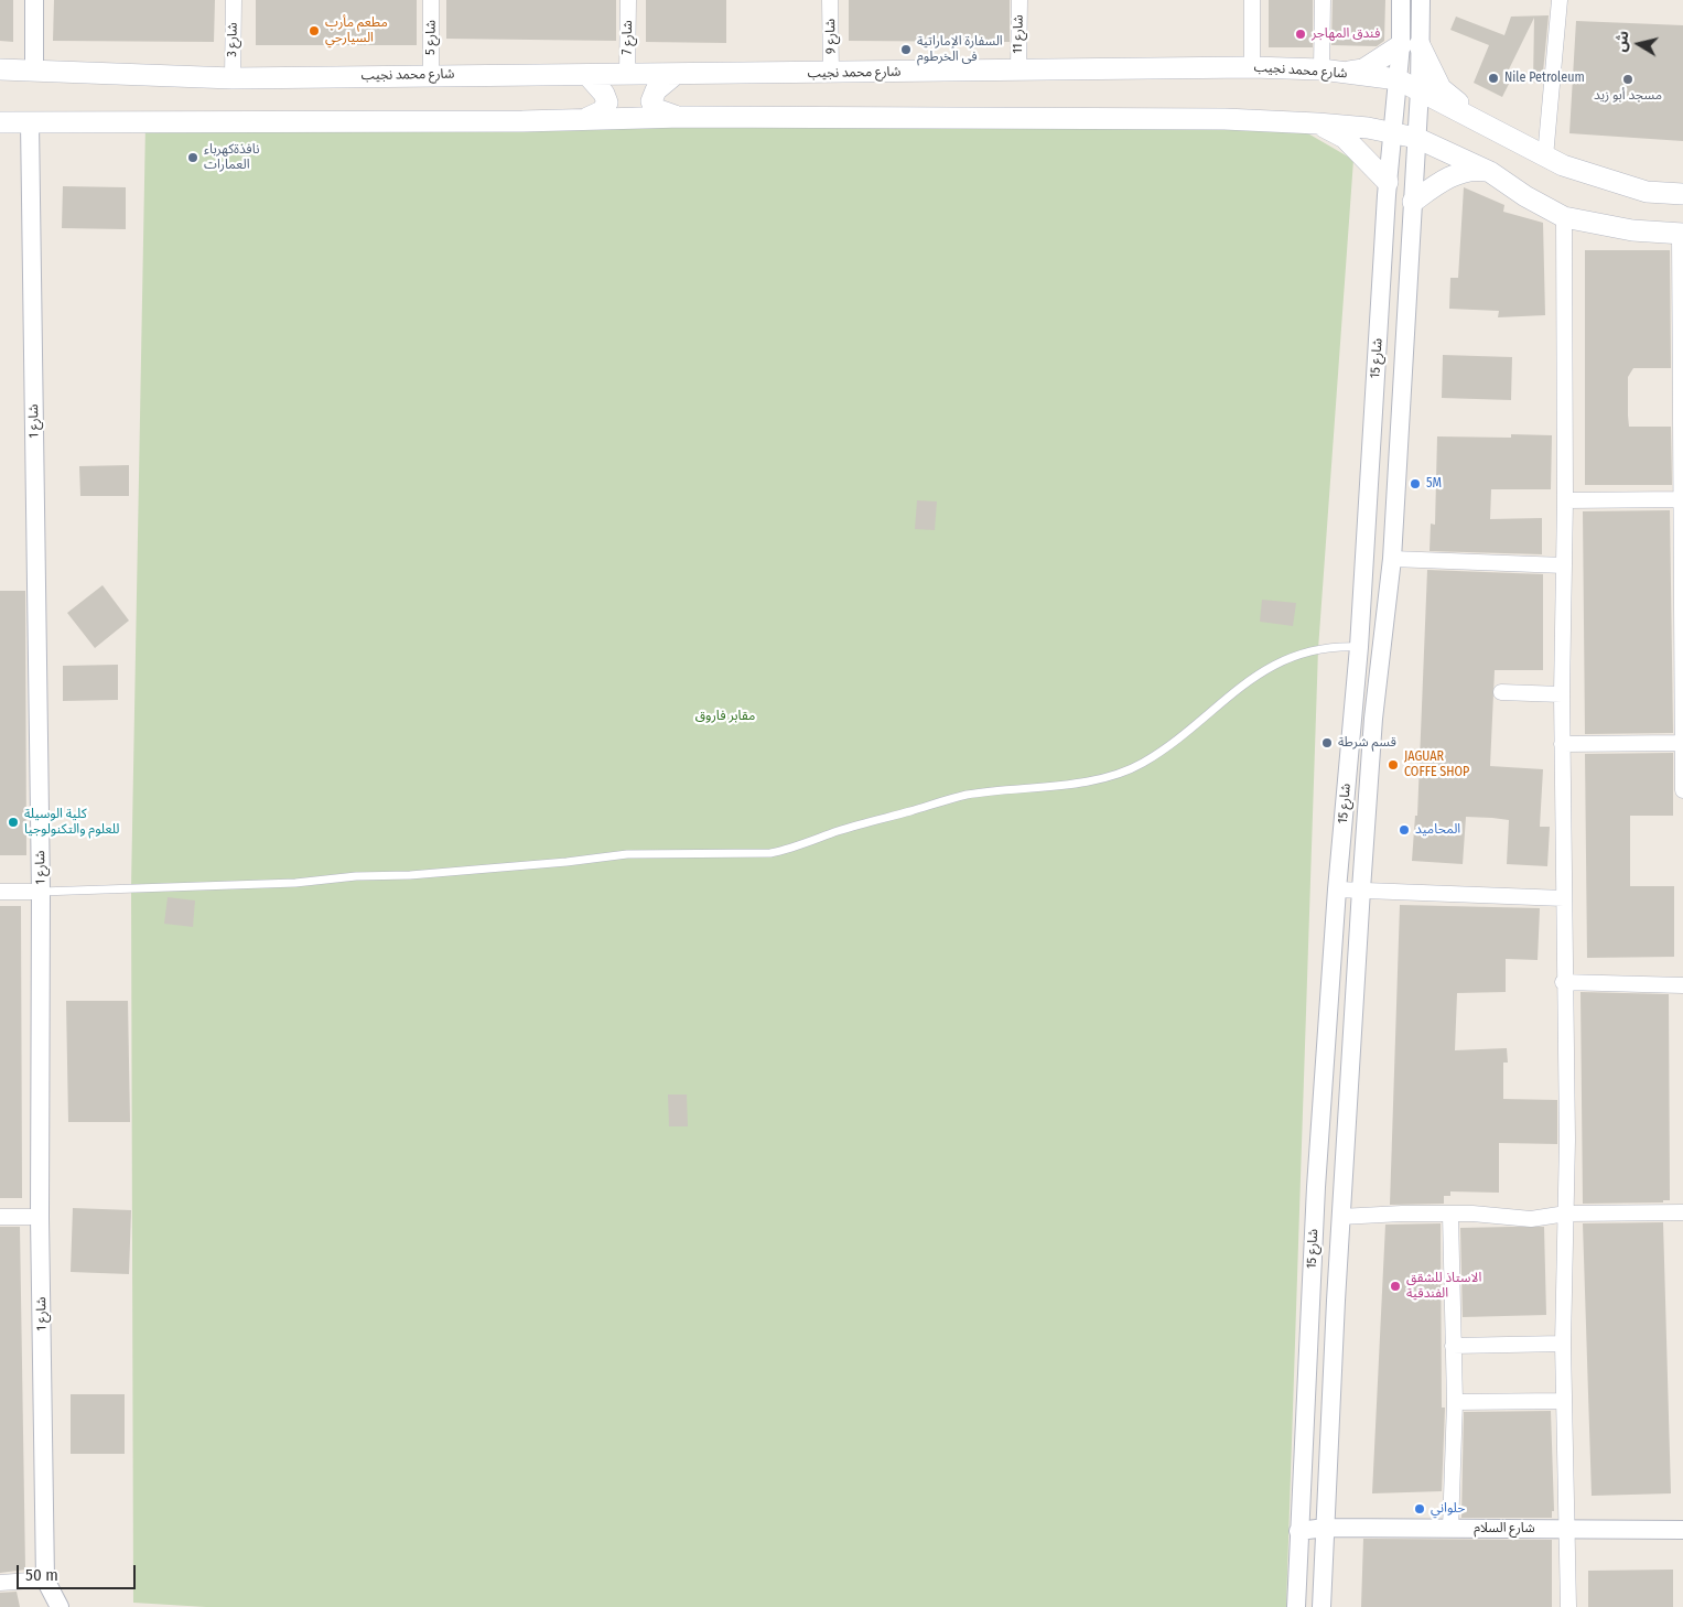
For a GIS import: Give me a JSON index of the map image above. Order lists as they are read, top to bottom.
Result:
{
  "streets": {
    "main road": ["شارع محمد نجيب"],
    "street": [
      "شارع 11",
      "شارع 9",
      "شارع 5",
      "شارع 7",
      "شارع 3",
      "شارع 15",
      "شارع 1",
      "شارع السلام"
    ]
  },
  "crossings": [
    ["شارع 11", "شارع محمد نجيب"],
    ["شارع 9", "شارع محمد نجيب"],
    ["شارع 5", "شارع محمد نجيب"],
    ["شارع 7", "شارع محمد نجيب"],
    ["شارع 3", "شارع محمد نجيب"],
    ["شارع محمد نجيب", "شارع 15"],
    ["شارع 15", "شارع السلام"]
  ],
  "parks": ["مقابر فاروق"],
  "places": [
    "مطعم مأرب السيارحي",
    "فندق المهاجر",
    "السفارة الإماراتية فى الخرطوم",
    "Nile Petroleum",
    "مسجد أبو زيد",
    "نافذةكهرباء العمارات",
    "5M",
    "قسم شرطة",
    "JAGUAR COFFE SHOP",
    "كلية الوسيلة للعلوم والتكنولوجيا",
    "المحاميد",
    "الاستاذ للشقق الفندقية",
    "حلواني"
  ],
  "scale_bar": "50 m",
  "north": "left"
}
